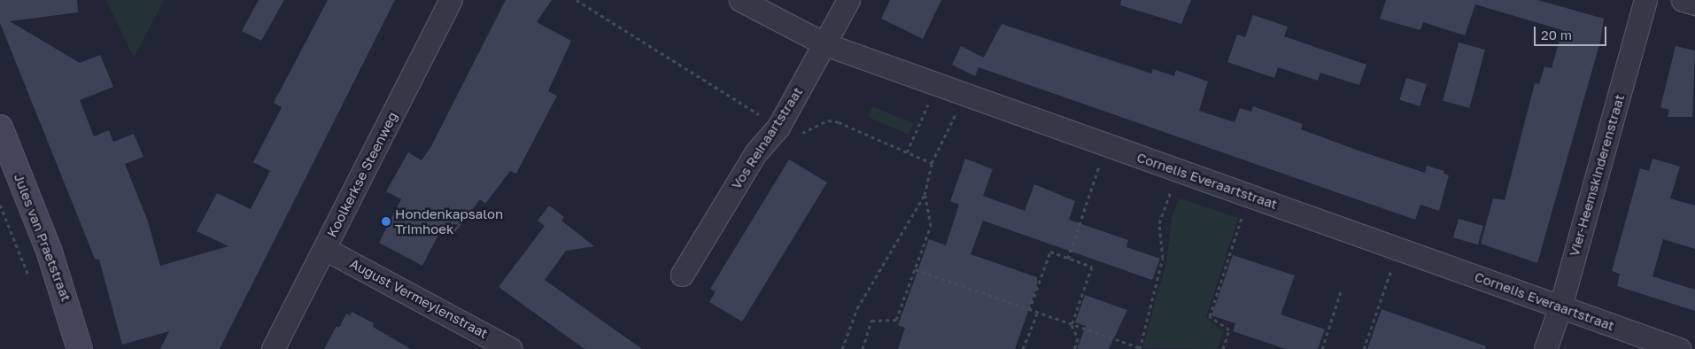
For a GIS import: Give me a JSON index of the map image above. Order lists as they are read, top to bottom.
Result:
{
  "streets": {
    "main road": ["Jules van Praetstraat"],
    "street": [
      "Vos Reinaartstraat",
      "Koolkerkse Steenweg",
      "Vier-Heemskinderenstraat",
      "Cornelis Everaartstraat",
      "August Vermeylenstraat"
    ]
  },
  "crossings": [
    ["Vos Reinaartstraat", "Cornelis Everaartstraat"],
    ["Koolkerkse Steenweg", "August Vermeylenstraat"],
    ["Vier-Heemskinderenstraat", "Cornelis Everaartstraat"]
  ],
  "places": ["Hondenkapsalon Trimhoek"],
  "scale_bar": "20 m"
}
